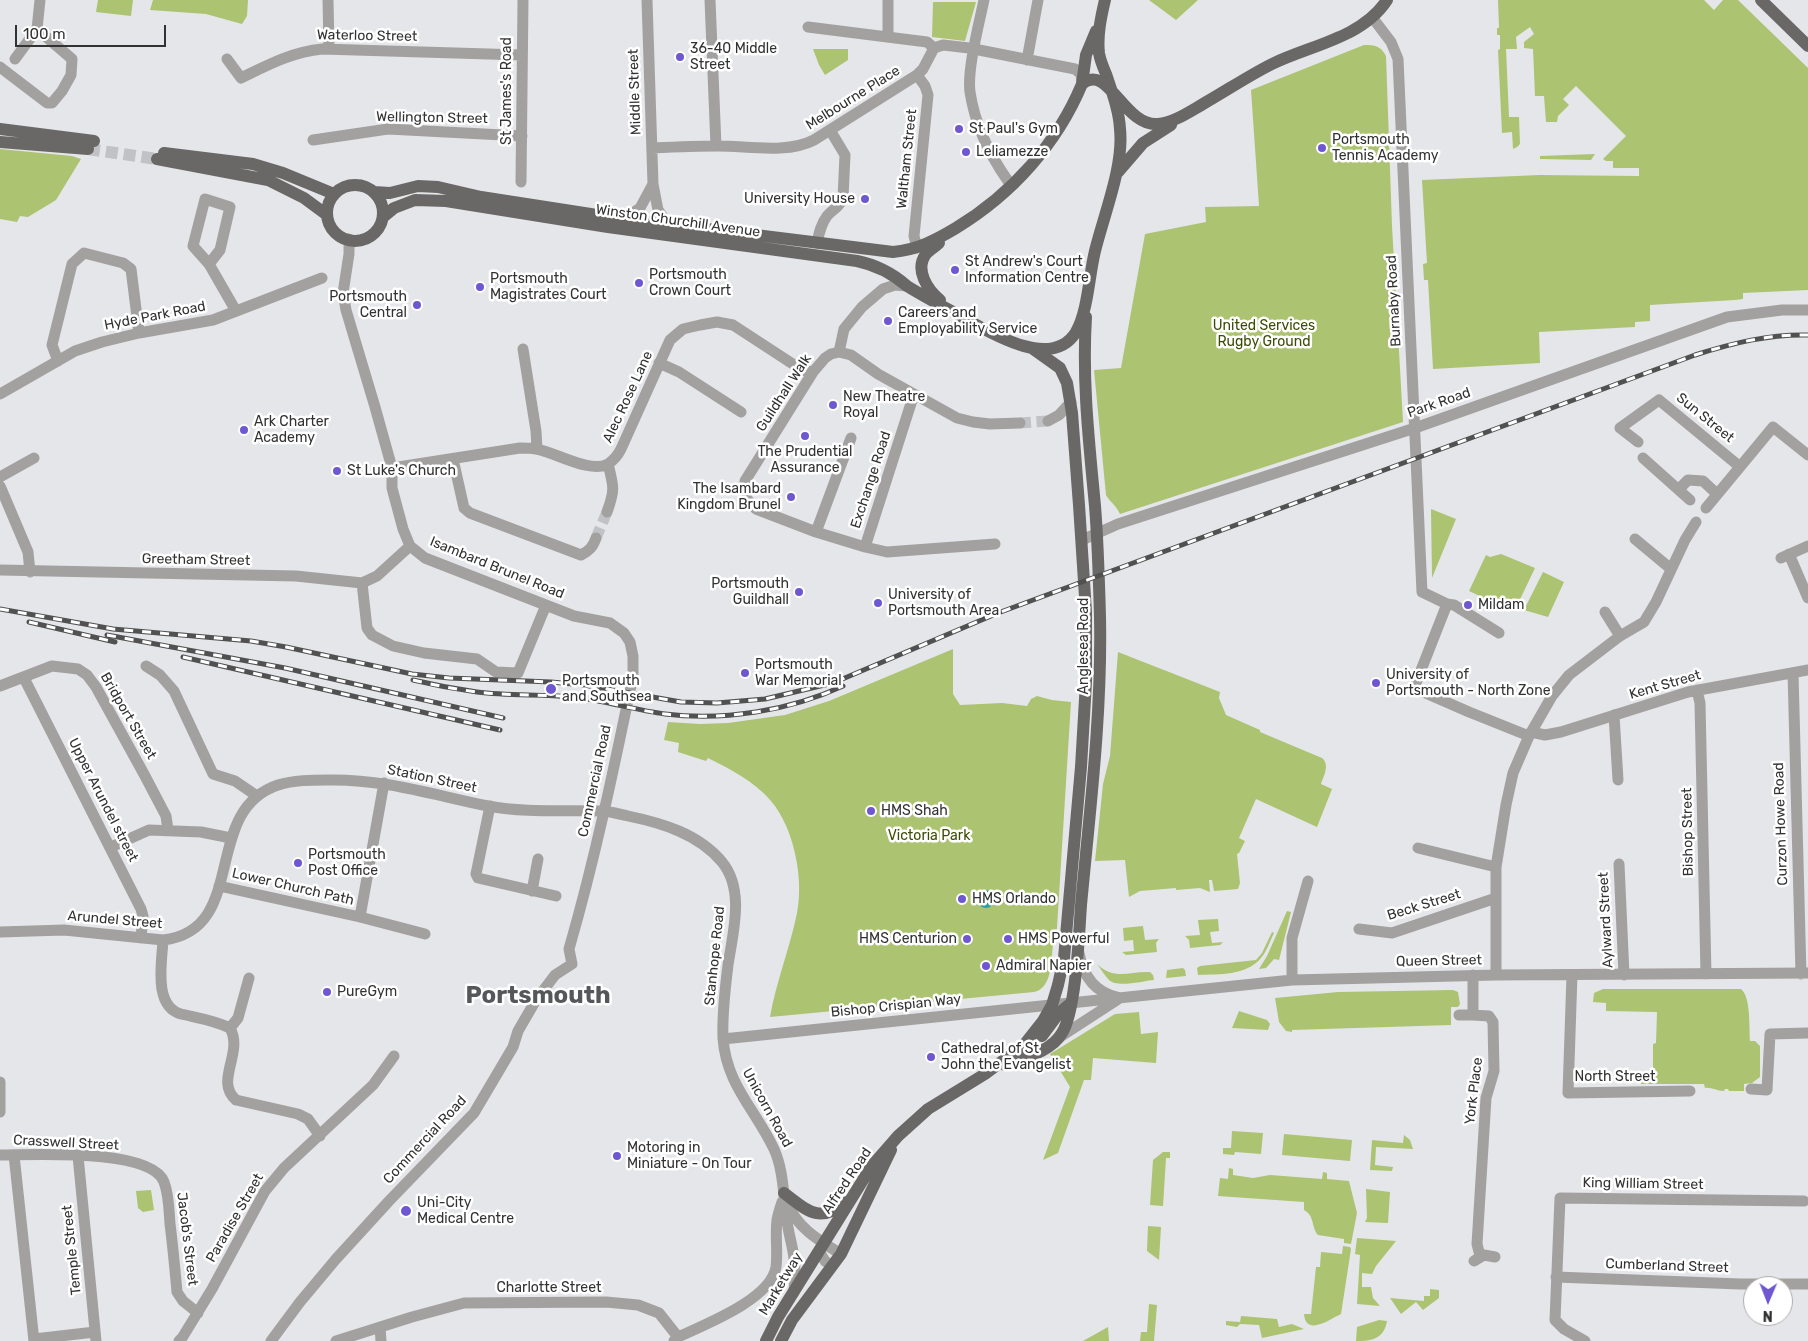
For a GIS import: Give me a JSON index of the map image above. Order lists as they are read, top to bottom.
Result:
{
  "streets": {
    "main road": [
      "Winston Churchill Avenue",
      "Anglesea Road",
      "Alfred Road",
      "Marketway"
    ],
    "street": [
      "Waterloo Street",
      "St James's Road",
      "Middle Street",
      "Melbourne Place",
      "Wellington Street",
      "Waltham Street",
      "Burnaby Road",
      "Hyde Park Road",
      "Guildhall Walk",
      "Alec Rose Lane",
      "Park Road",
      "Sun Street",
      "Exchange Road",
      "Greetham Street",
      "Isambard Brunel Road",
      "Kent Street",
      "Bridport Street",
      "Station Street",
      "Commercial Road",
      "Upper Arundel street",
      "Curzon Howe Road",
      "Bishop Street",
      "Lower Church Path",
      "Beck Street",
      "Arundel Street",
      "Aylward Street",
      "Stanhope Road",
      "Queen Street",
      "Bishop Crispian Way",
      "North Street",
      "York Place",
      "Unicorn Road",
      "Crasswell Street",
      "King William Street",
      "Paradise Street",
      "Jacob's Street",
      "Temple Street",
      "Cumberland Street",
      "Charlotte Street"
    ]
  },
  "crossings": [
    ["Waterloo Street", "St James's Road"],
    ["St James's Road", "Wellington Street"],
    ["Middle Street", "Melbourne Place"],
    ["Middle Street", "Winston Churchill Avenue"],
    ["Melbourne Place", "Waltham Street"],
    ["Waltham Street", "Winston Churchill Avenue"],
    ["Winston Churchill Avenue", "Isambard Brunel Road"],
    ["Burnaby Road", "Park Road"],
    ["Burnaby Road", "Kent Street"],
    ["Guildhall Walk", "Alec Rose Lane"],
    ["Alec Rose Lane", "Isambard Brunel Road"],
    ["Park Road", "Anglesea Road"],
    ["Isambard Brunel Road", "Commercial Road"],
    ["Anglesea Road", "Queen Street"],
    ["Anglesea Road", "Bishop Crispian Way"],
    ["Anglesea Road", "Alfred Road"],
    ["Kent Street", "Curzon Howe Road"],
    ["Kent Street", "Bishop Street"],
    ["Bridport Street", "Upper Arundel street"],
    ["Station Street", "Commercial Road"],
    ["Station Street", "Arundel Street"],
    ["Station Street", "Stanhope Road"],
    ["Commercial Road", "Stanhope Road"],
    ["Upper Arundel street", "Arundel Street"],
    ["Curzon Howe Road", "Queen Street"],
    ["Bishop Street", "Queen Street"],
    ["Lower Church Path", "Arundel Street"],
    ["Aylward Street", "Queen Street"],
    ["Stanhope Road", "Bishop Crispian Way"],
    ["Stanhope Road", "Unicorn Road"],
    ["Queen Street", "Bishop Crispian Way"],
    ["Queen Street", "North Street"],
    ["Bishop Crispian Way", "Unicorn Road"],
    ["Bishop Crispian Way", "Alfred Road"],
    ["Unicorn Road", "Alfred Road"],
    ["Unicorn Road", "Marketway"],
    ["Unicorn Road", "Charlotte Street"],
    ["Crasswell Street", "Jacob's Street"],
    ["Crasswell Street", "Temple Street"],
    ["Alfred Road", "Marketway"],
    ["King William Street", "Cumberland Street"],
    ["Paradise Street", "Jacob's Street"]
  ],
  "districts": ["Portsmouth"],
  "parks": ["United Services Rugby Ground", "Victoria Park"],
  "places": [
    "36-40 Middle Street",
    "St Paul's Gym",
    "Portsmouth Tennis Academy",
    "Leliamezze",
    "University House",
    "St Andrew's Court Information Centre",
    "Portsmouth Crown Court",
    "Portsmouth Magistrates Court",
    "Portsmouth Central",
    "Careers and Employability Service",
    "New Theatre Royal",
    "Ark Charter Academy",
    "The Prudential Assurance",
    "St Luke's Church",
    "The Isambard Kingdom Brunel",
    "Portsmouth Guildhall",
    "University of Portsmouth Area",
    "Mildam",
    "Portsmouth War Memorial",
    "University of Portsmouth - North Zone",
    "Portsmouth and Southsea",
    "HMS Shah",
    "Portsmouth Post Office",
    "HMS Orlando",
    "HMS Centurion",
    "HMS Powerful",
    "Admiral Napier",
    "PureGym",
    "Cathedral of St John the Evangelist",
    "Motoring in Miniature - On Tour",
    "Uni-City Medical Centre"
  ],
  "scale_bar": "100 m",
  "north": "bottom"
}
